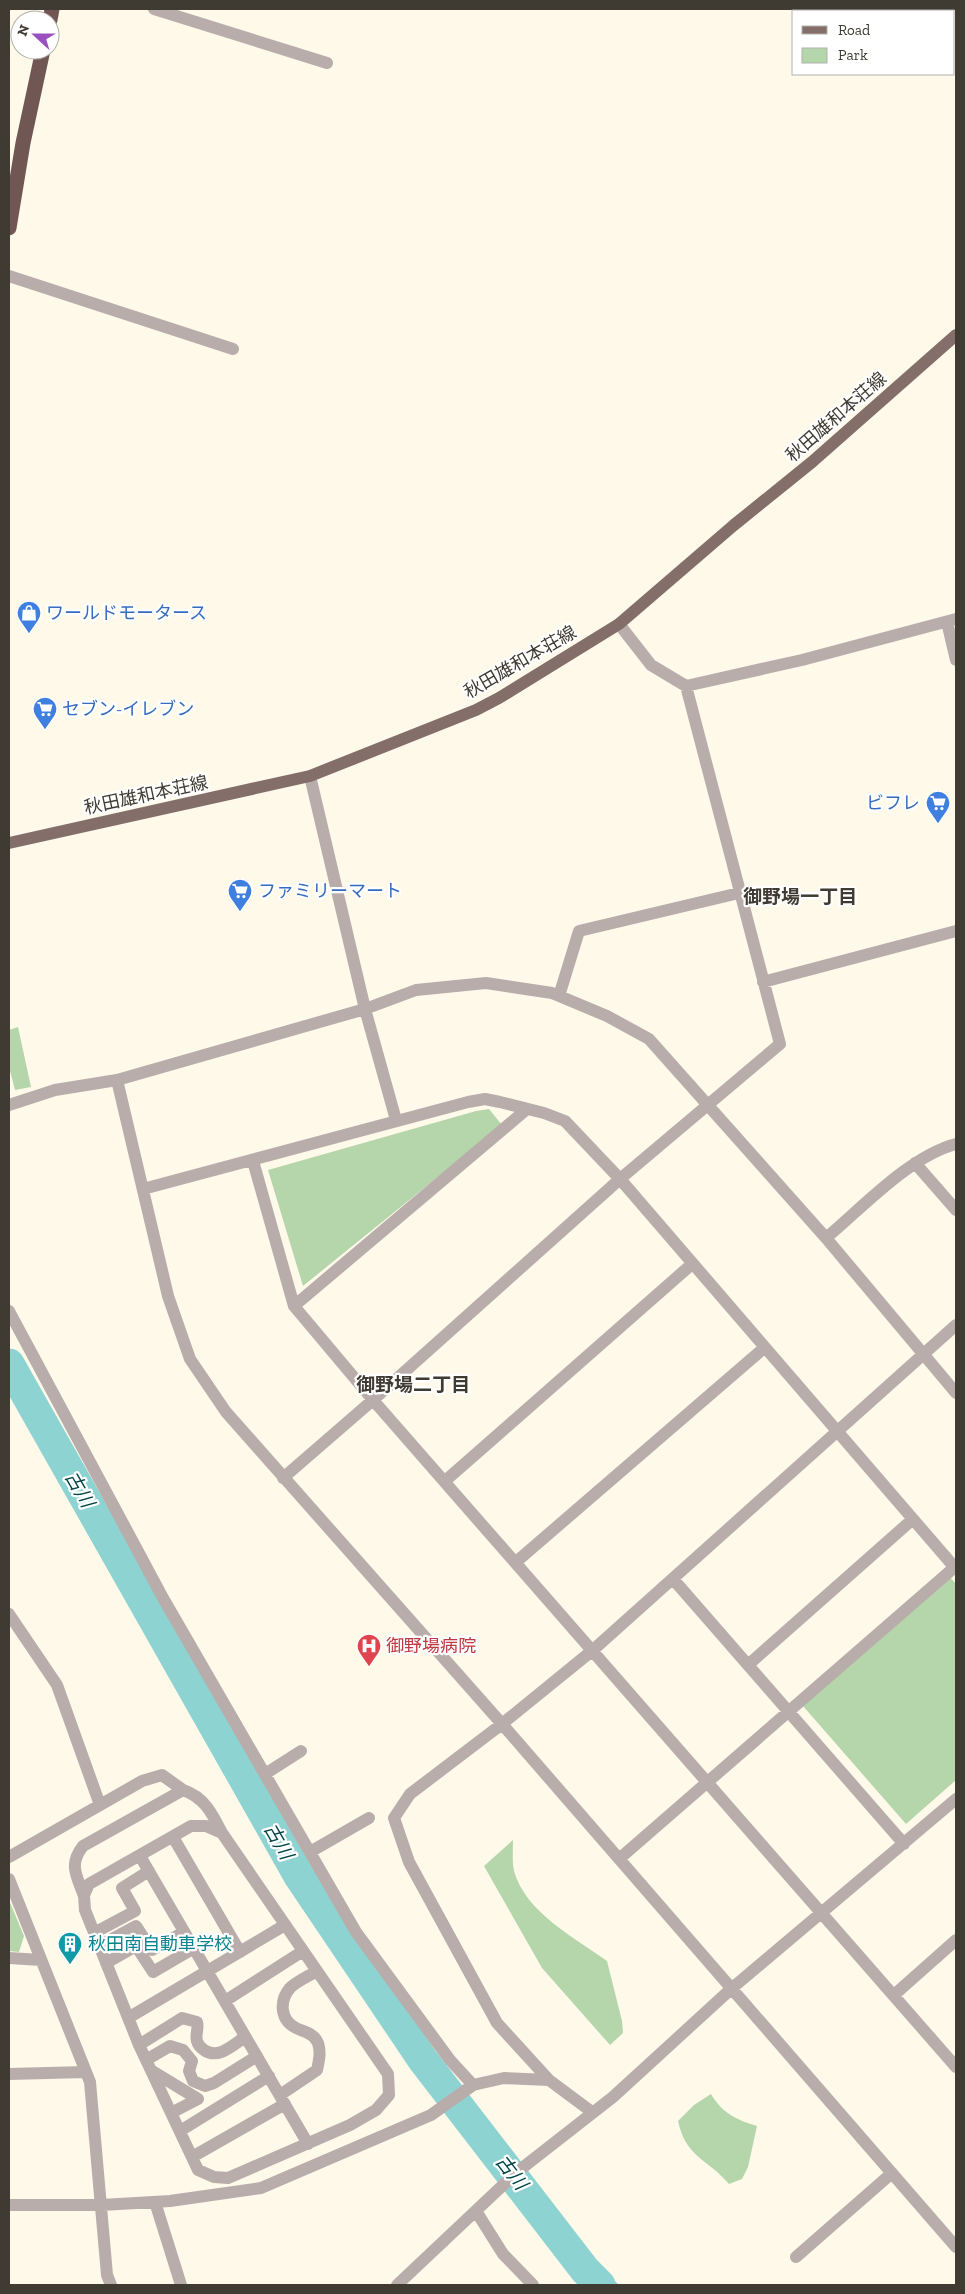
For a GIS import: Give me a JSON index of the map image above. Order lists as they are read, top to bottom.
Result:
{
  "streets": {
    "main road": ["秋田雄和本荘線"]
  },
  "districts": ["御野場一丁目", "御野場二丁目"],
  "water": ["古川"],
  "places": {
    "shop": ["ワールドモータース"],
    "supermarket": ["セブン-イレブン", "ビフレ", "ファミリーマート"],
    "hospital": ["御野場病院"],
    "building": ["秋田南自動車学校"]
  },
  "legend": ["Road", "Park"],
  "north": "left"
}
